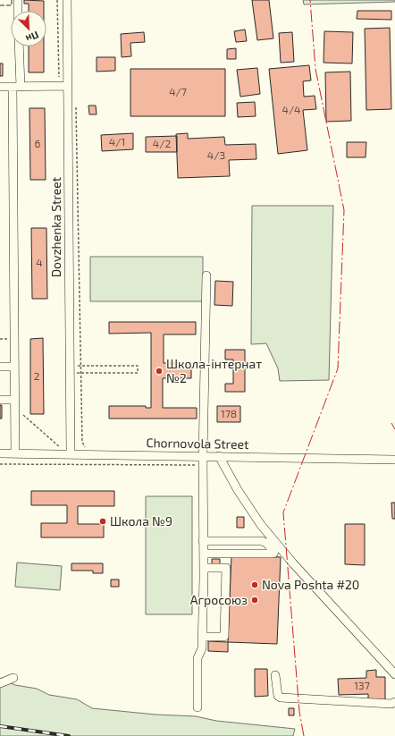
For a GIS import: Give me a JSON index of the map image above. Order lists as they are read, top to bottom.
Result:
{
  "streets": {
    "street": ["Dovzhenka Street", "Chornovola Street"]
  },
  "crossings": [
    ["Dovzhenka Street", "Chornovola Street"]
  ],
  "places": [
    "Школа-інтернат №2",
    "Школа №9",
    "Nova Poshta #20",
    "Агросоюз"
  ],
  "house_numbers": [
    "4/7",
    "4/4",
    "4/1",
    "6",
    "4/2",
    "4/3",
    "4",
    "2",
    "178",
    "137"
  ],
  "north": "bottom right"
}
